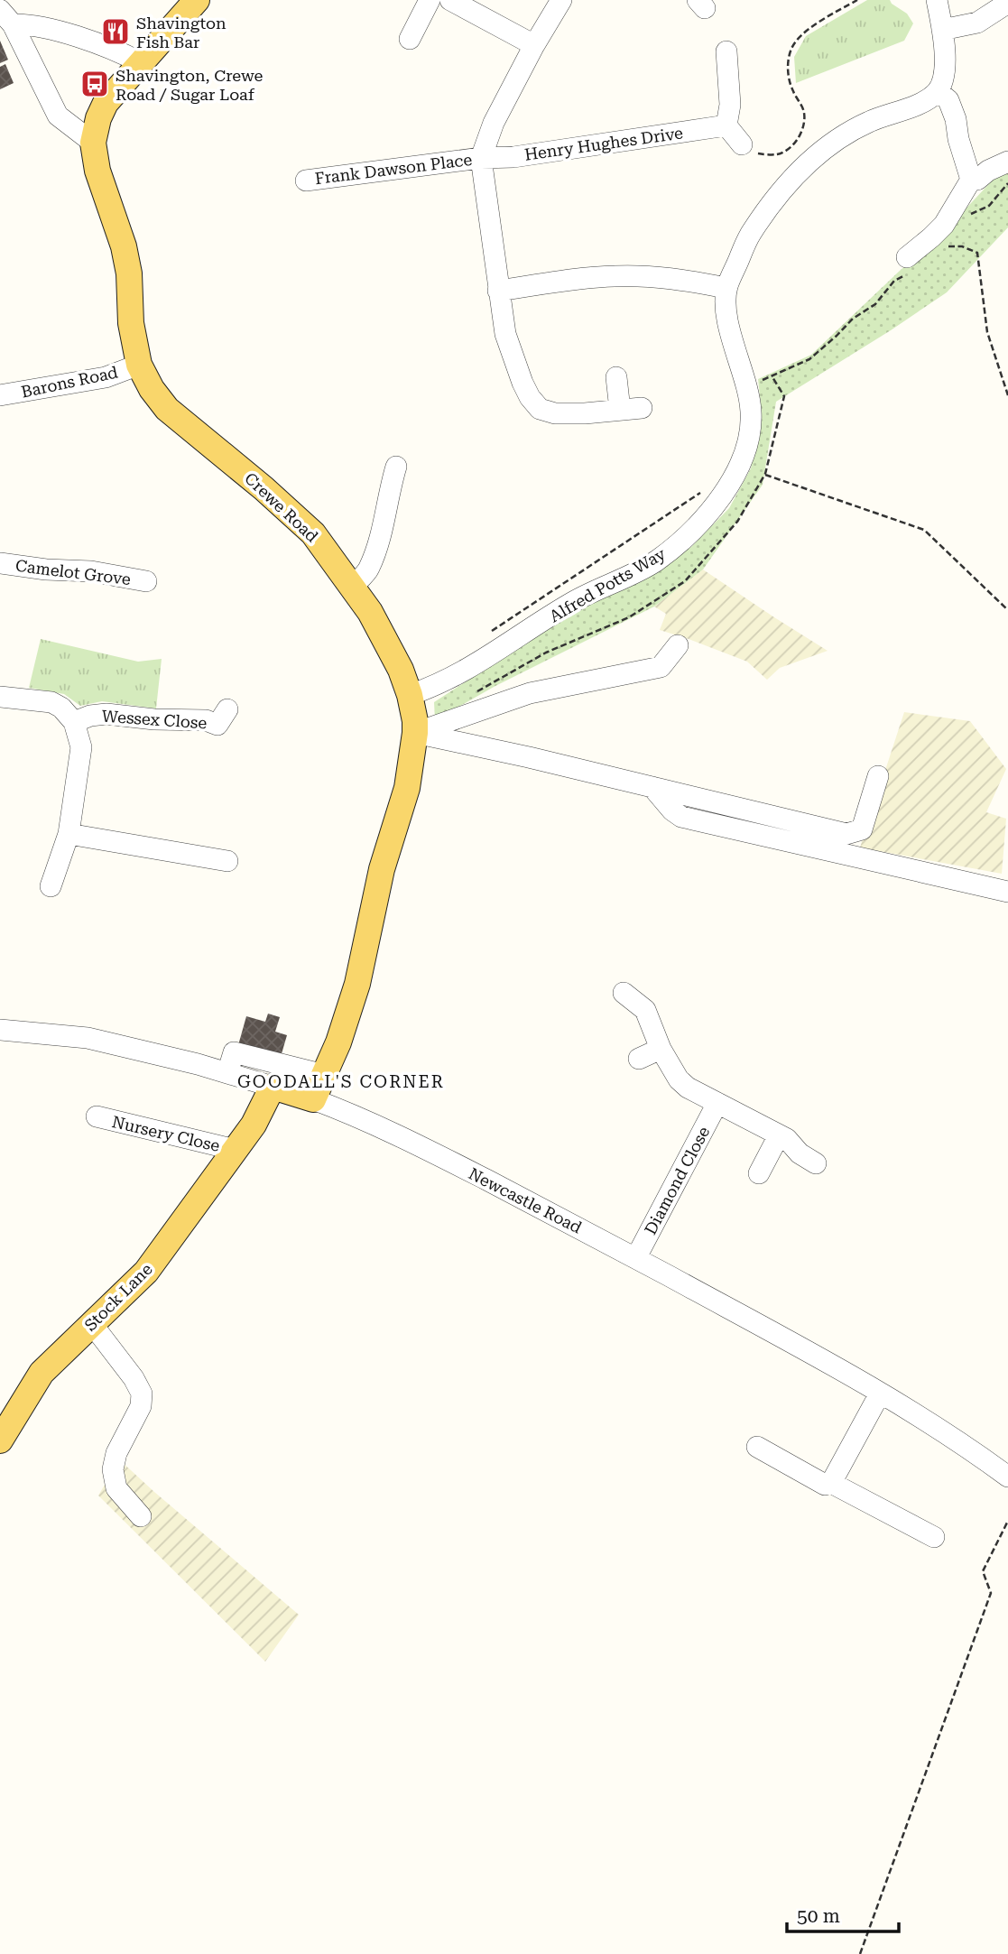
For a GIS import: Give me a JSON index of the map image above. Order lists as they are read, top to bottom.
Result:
{
  "streets": {
    "main road": ["Crewe Road", "Newcastle Road", "Stock Lane"],
    "street": [
      "Henry Hughes Drive",
      "Frank Dawson Place",
      "Barons Road",
      "Camelot Grove",
      "Alfred Potts Way",
      "Wessex Close",
      "Nursery Close",
      "Diamond Close"
    ]
  },
  "crossings": [
    ["Henry Hughes Drive", "Frank Dawson Place"],
    ["Barons Road", "Crewe Road"],
    ["Crewe Road", "Alfred Potts Way"],
    ["Crewe Road", "Newcastle Road"],
    ["Nursery Close", "Stock Lane"],
    ["Diamond Close", "Newcastle Road"],
    ["Newcastle Road", "Stock Lane"]
  ],
  "districts": ["GOODALL'S CORNER"],
  "places": {
    "restaurant": ["Shavington Fish Bar"],
    "bus stop": ["Shavington, Crewe Road / Sugar Loaf"]
  },
  "scale_bar": "50 m"
}
